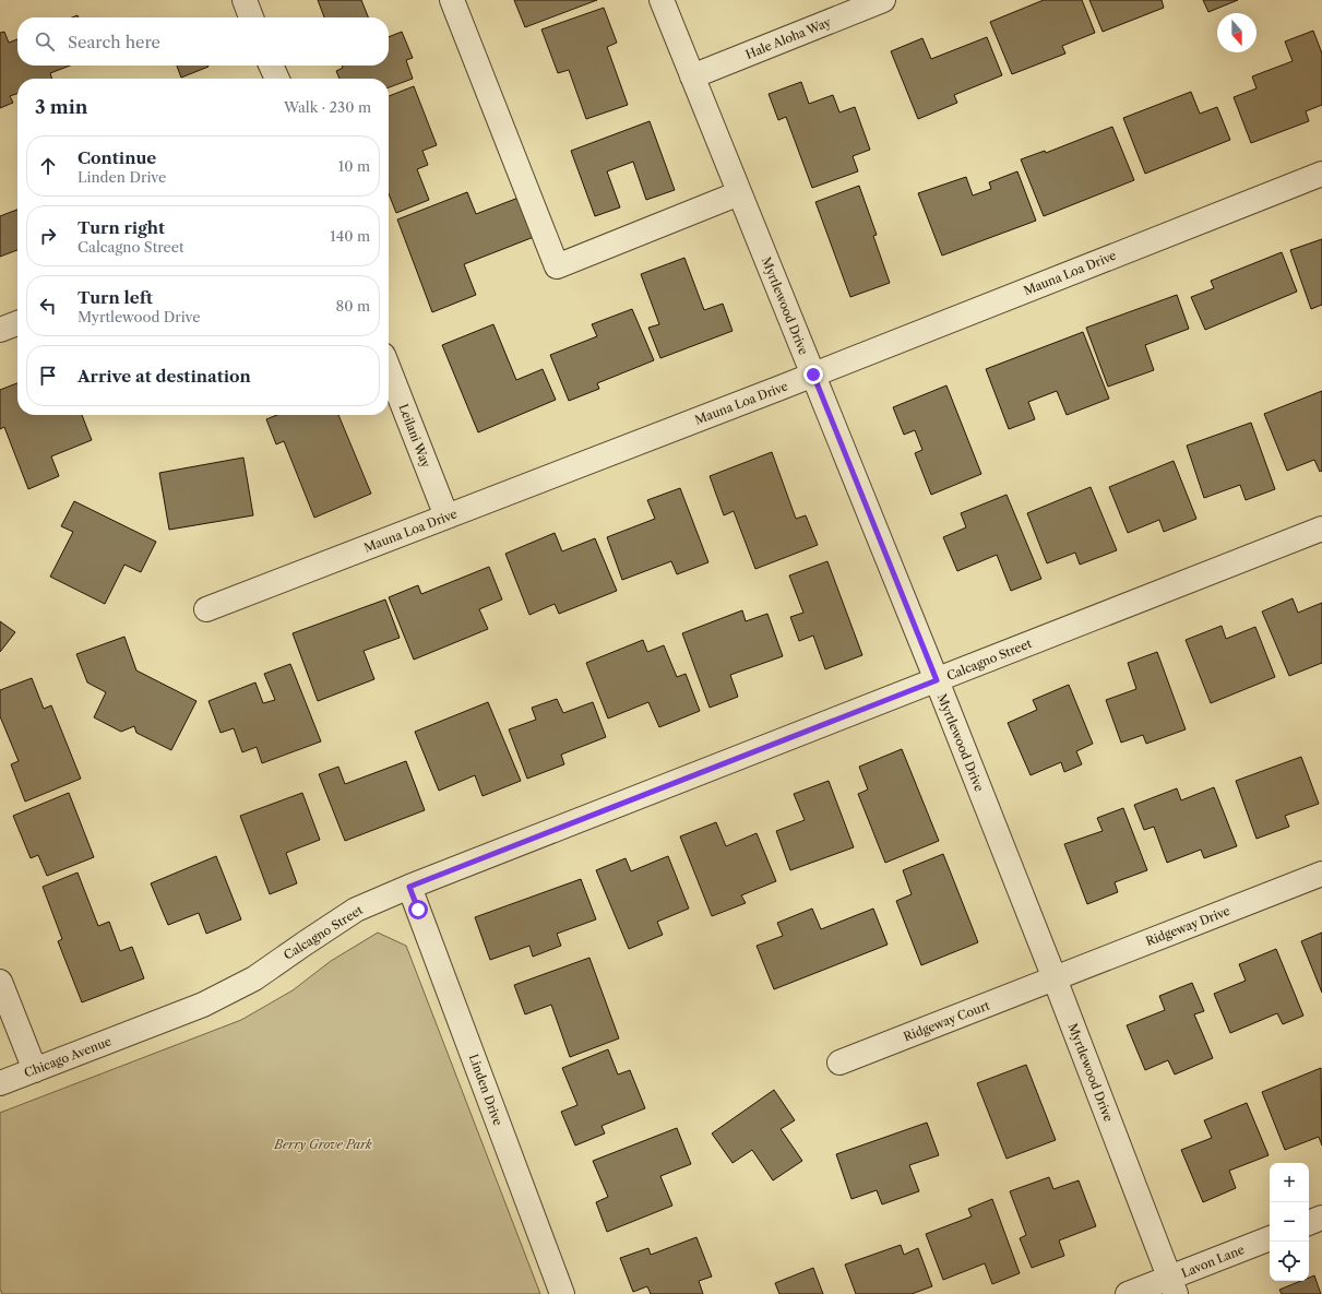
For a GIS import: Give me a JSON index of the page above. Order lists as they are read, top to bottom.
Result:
{
  "streets": {
    "street": [
      "Hale Aloha Way",
      "Mauna Loa Drive",
      "Myrtlewood Drive",
      "Leilani Way",
      "Calcagno Street",
      "Ridgeway Drive",
      "Ridgeway Court",
      "Chicago Avenue",
      "Linden Drive",
      "Lavon Lane"
    ]
  },
  "crossings": [
    ["Hale Aloha Way", "Myrtlewood Drive"],
    ["Mauna Loa Drive", "Myrtlewood Drive"],
    ["Mauna Loa Drive", "Leilani Way"],
    ["Myrtlewood Drive", "Calcagno Street"],
    ["Myrtlewood Drive", "Ridgeway Drive"],
    ["Myrtlewood Drive", "Ridgeway Court"],
    ["Myrtlewood Drive", "Lavon Lane"],
    ["Calcagno Street", "Chicago Avenue"],
    ["Calcagno Street", "Linden Drive"],
    ["Ridgeway Drive", "Ridgeway Court"]
  ],
  "parks": ["Berry Grove Park"],
  "north": "bottom",
  "page": {
    "search": "Search here",
    "heading": ["3 min", "Walk · 230 m"],
    "list": [
      ["Continue", "Linden Drive", "10 m"],
      ["Turn right", "Calcagno Street", "140 m"],
      ["Turn left", "Myrtlewood Drive", "80 m"],
      "Arrive at destination"
    ],
    "map_buttons": ["+", "−"]
  }
}
